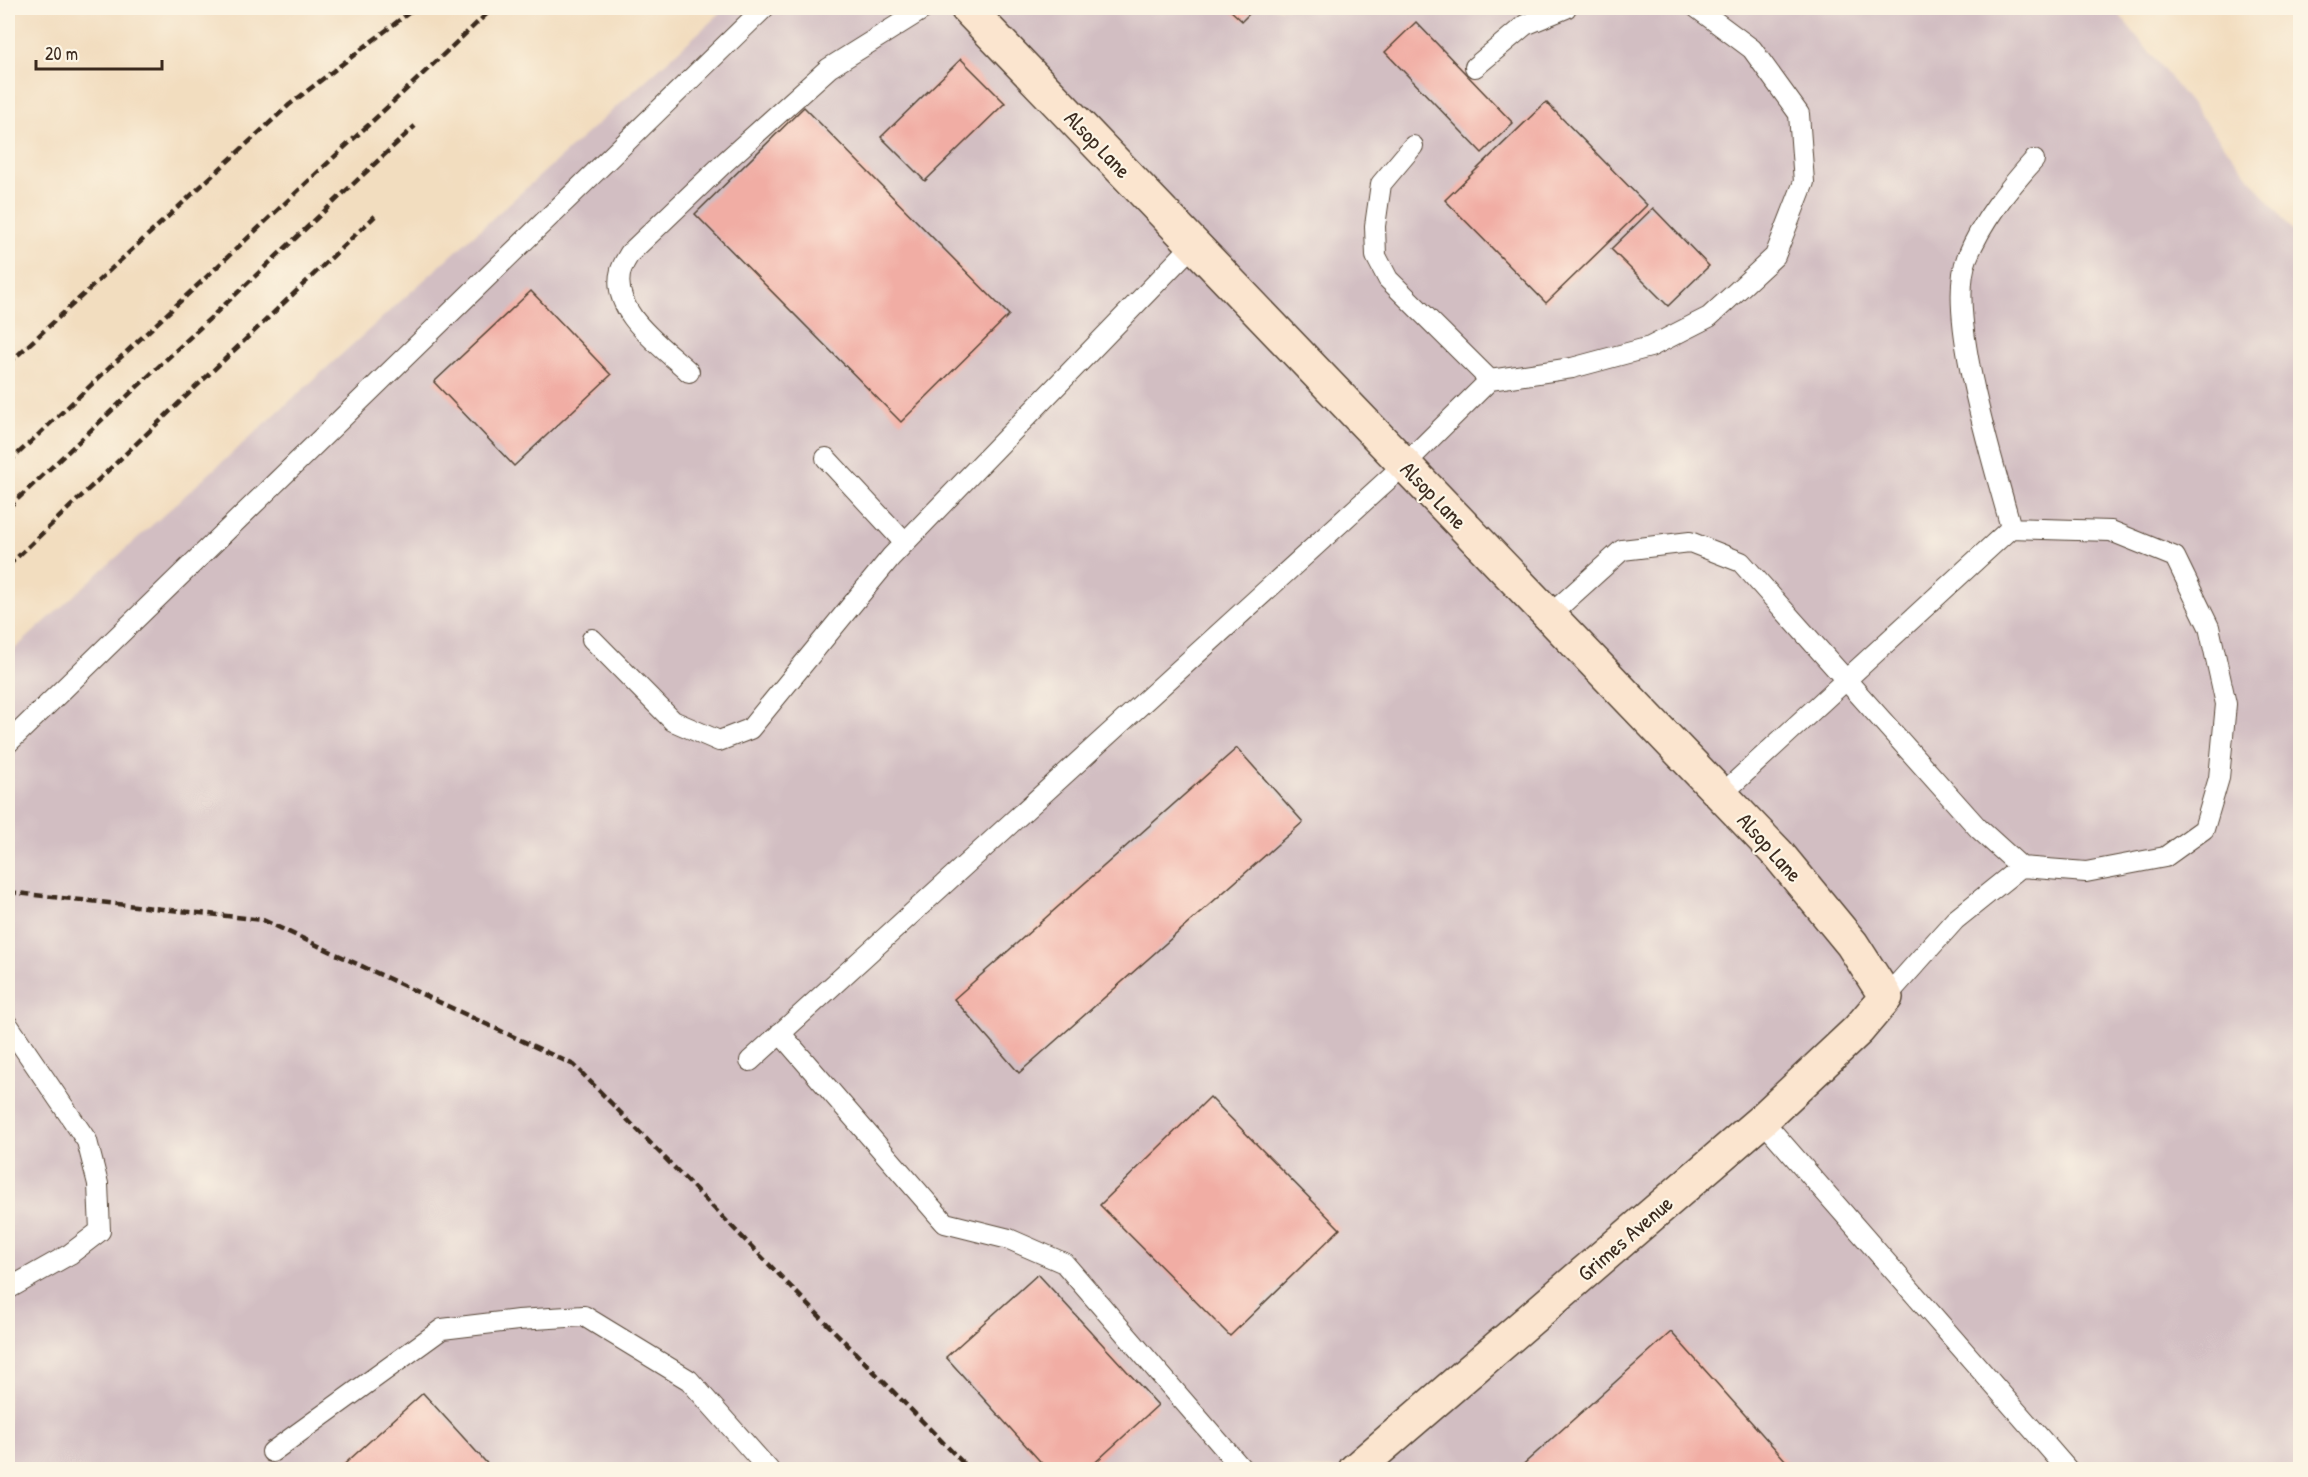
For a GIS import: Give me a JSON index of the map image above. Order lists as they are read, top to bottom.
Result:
{
  "streets": {
    "street": ["Alsop Lane", "Grimes Avenue"]
  },
  "crossings": [
    ["Alsop Lane", "Grimes Avenue"]
  ],
  "scale_bar": "20 m"
}
